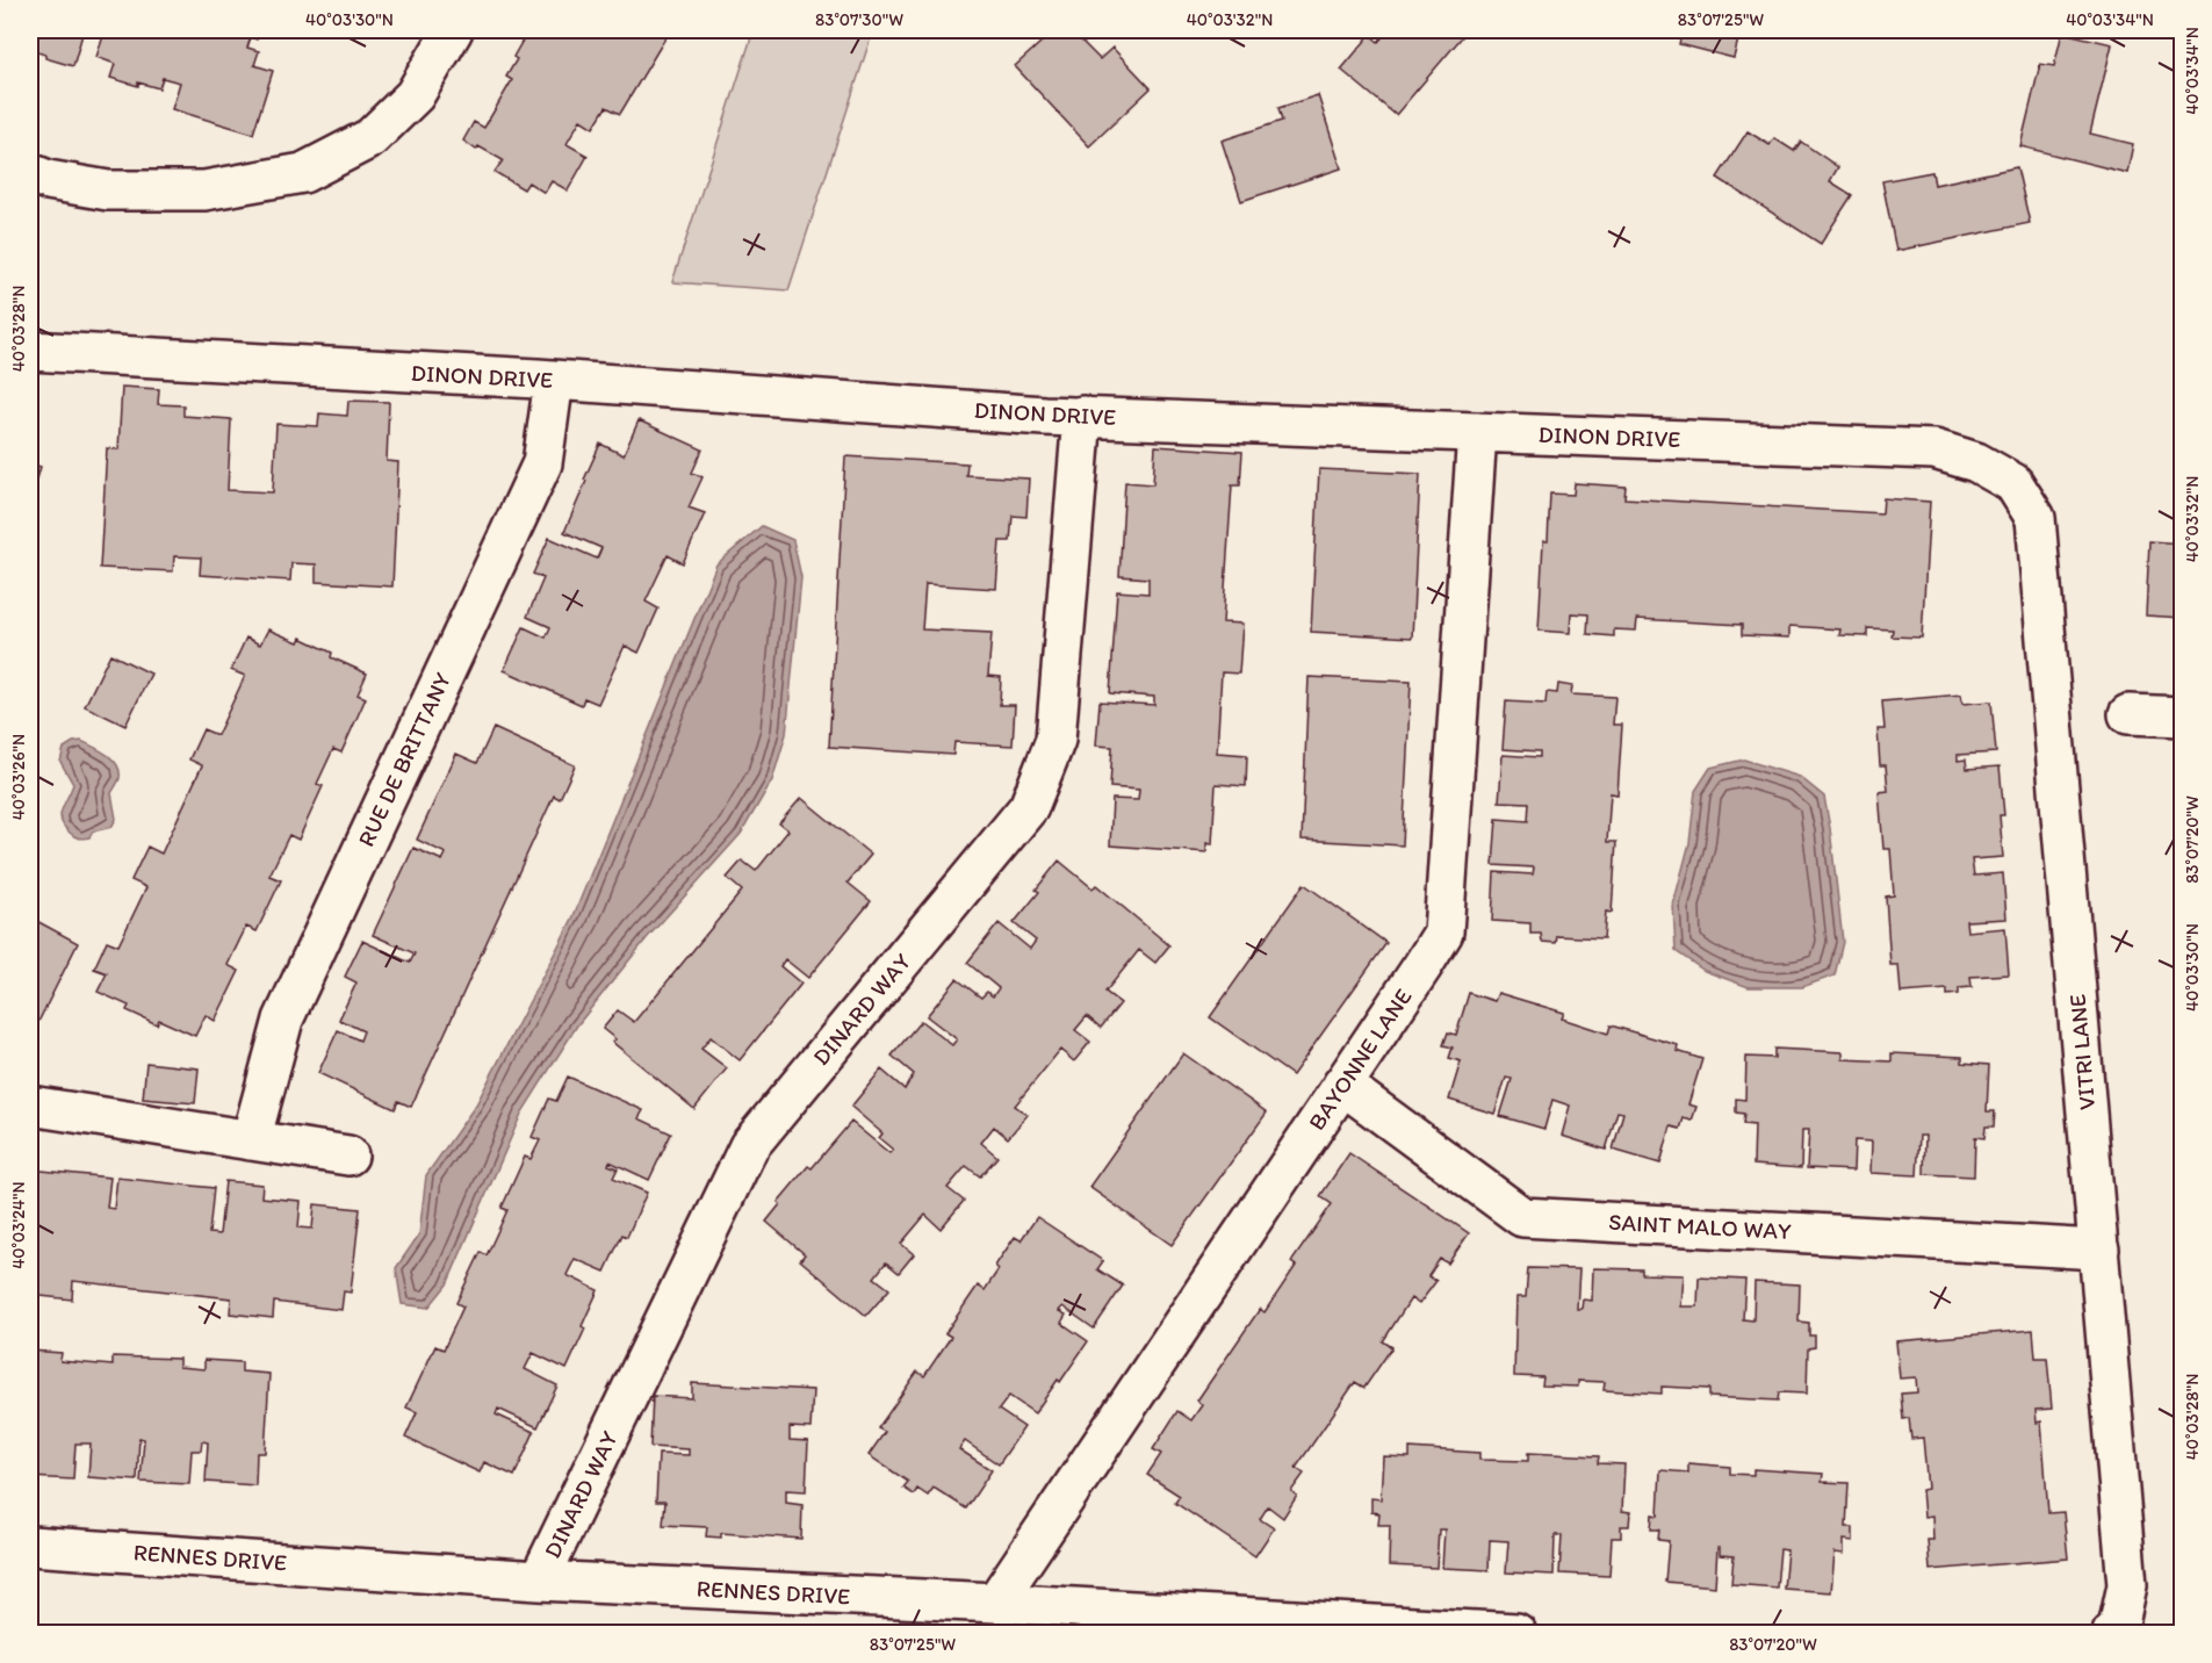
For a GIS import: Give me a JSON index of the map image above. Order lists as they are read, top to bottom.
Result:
{
  "streets": {
    "street": [
      "DINON DRIVE",
      "RUE DE BRITTANY",
      "DINARD WAY",
      "VITRI LANE",
      "BAYONNE LANE",
      "SAINT MALO WAY",
      "RENNES DRIVE"
    ]
  },
  "crossings": [
    ["DINON DRIVE", "RUE DE BRITTANY"],
    ["DINON DRIVE", "DINARD WAY"],
    ["DINON DRIVE", "VITRI LANE"],
    ["DINON DRIVE", "BAYONNE LANE"],
    ["DINARD WAY", "RENNES DRIVE"],
    ["VITRI LANE", "SAINT MALO WAY"],
    ["BAYONNE LANE", "SAINT MALO WAY"],
    ["BAYONNE LANE", "RENNES DRIVE"]
  ],
  "coordinates": [
    "40°03'30\"N",
    "83°07'30\"W",
    "40°03'32\"N",
    "83°07'25\"W",
    "40°03'34\"N",
    "40°03'28\"N",
    "40°03'26\"N",
    "83°07'20\"W",
    "40°03'24\"N"
  ]
}
